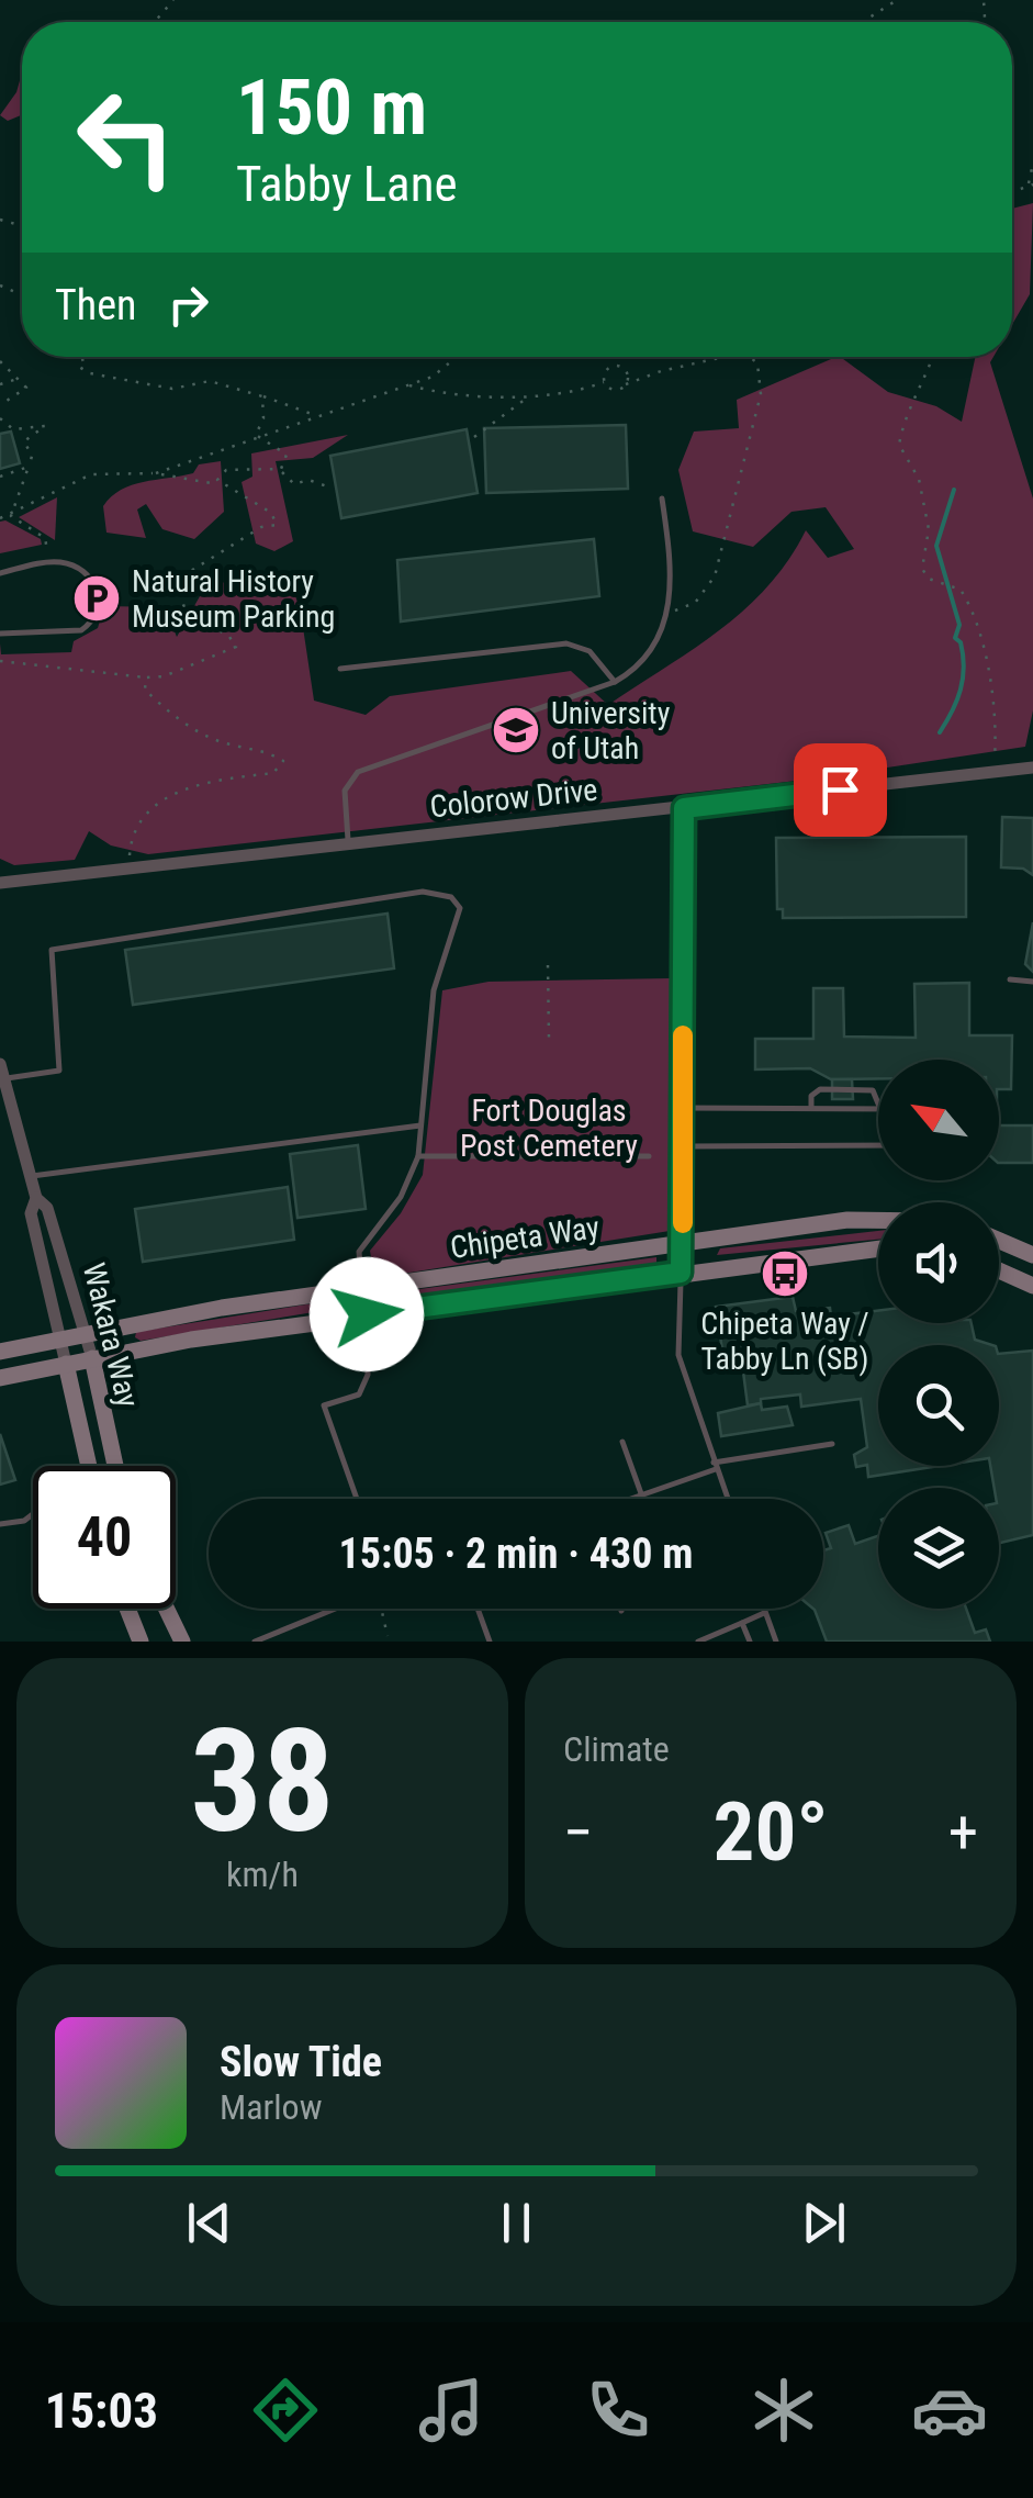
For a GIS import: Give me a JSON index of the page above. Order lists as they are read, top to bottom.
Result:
{
  "streets": {
    "street": ["Colorow Drive", "Chipeta Way", "Wakara Way"]
  },
  "crossings": [
    ["Chipeta Way", "Wakara Way"]
  ],
  "parks": ["Fort Douglas Post Cemetery"],
  "places": {
    "parking": ["Natural History Museum Parking"],
    "school or university": ["University of Utah"],
    "bus stop": ["Chipeta Way / Tabby Ln (SB)"]
  },
  "north": "top left",
  "page": {
    "turn": ["150 m", "Tabby Lane"],
    "then": "Then",
    "limit": "40",
    "trip": "15:05 · 2 min · 430 m",
    "tile": [
      ["38", "km/h"],
      "Climate"
    ],
    "heat": ["−", "20°", "+"],
    "song": ["Slow Tide", "Marlow"],
    "tabs": "15:03"
  }
}
